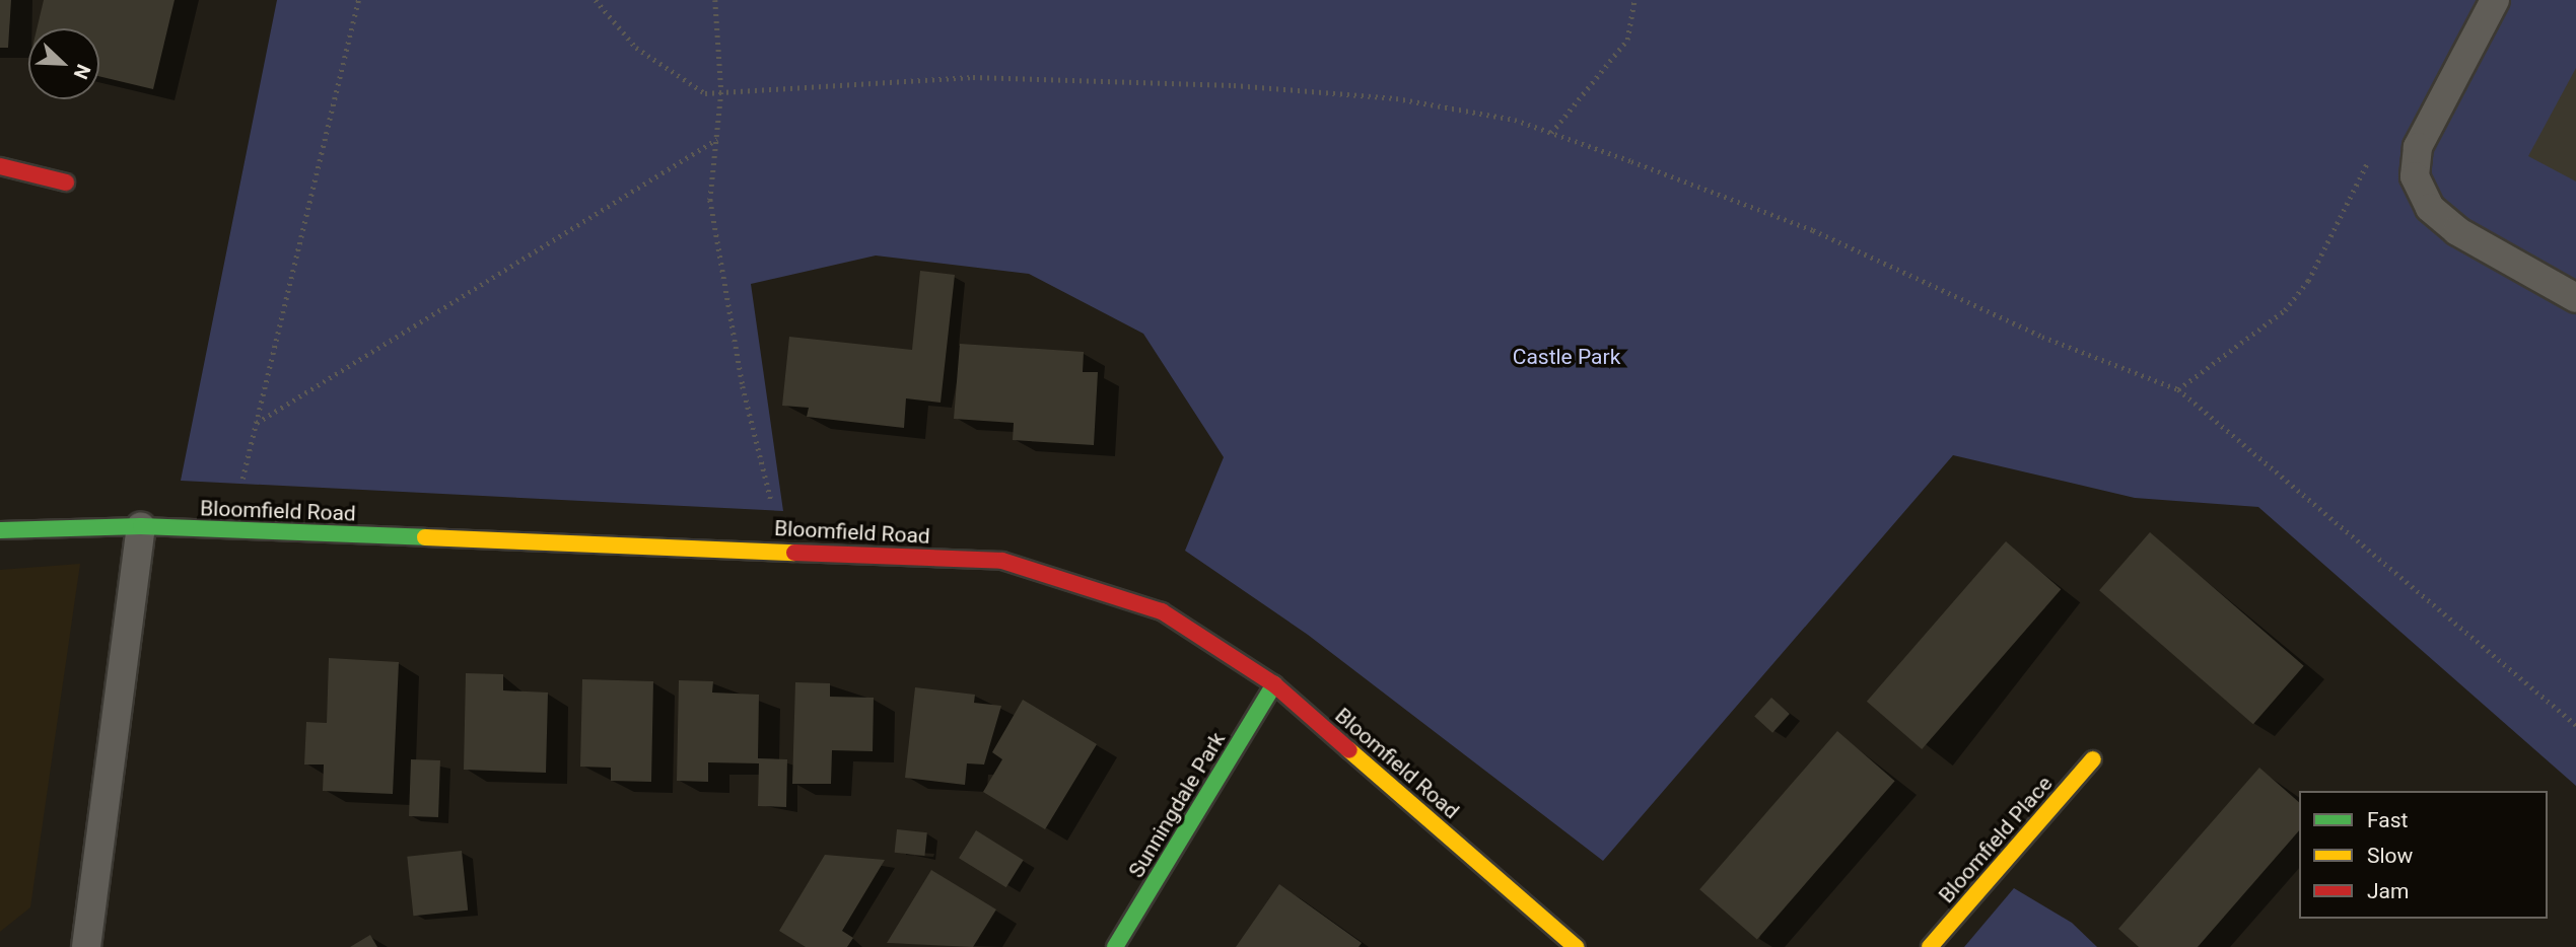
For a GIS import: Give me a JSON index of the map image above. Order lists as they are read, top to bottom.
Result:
{
  "streets": {
    "street": ["Bloomfield Road", "Sunningdale Park", "Bloomfield Place"]
  },
  "crossings": [
    ["Bloomfield Road", "Sunningdale Park"]
  ],
  "parks": ["Castle Park"],
  "legend": ["Fast", "Slow", "Jam"],
  "north": "bottom right"
}
